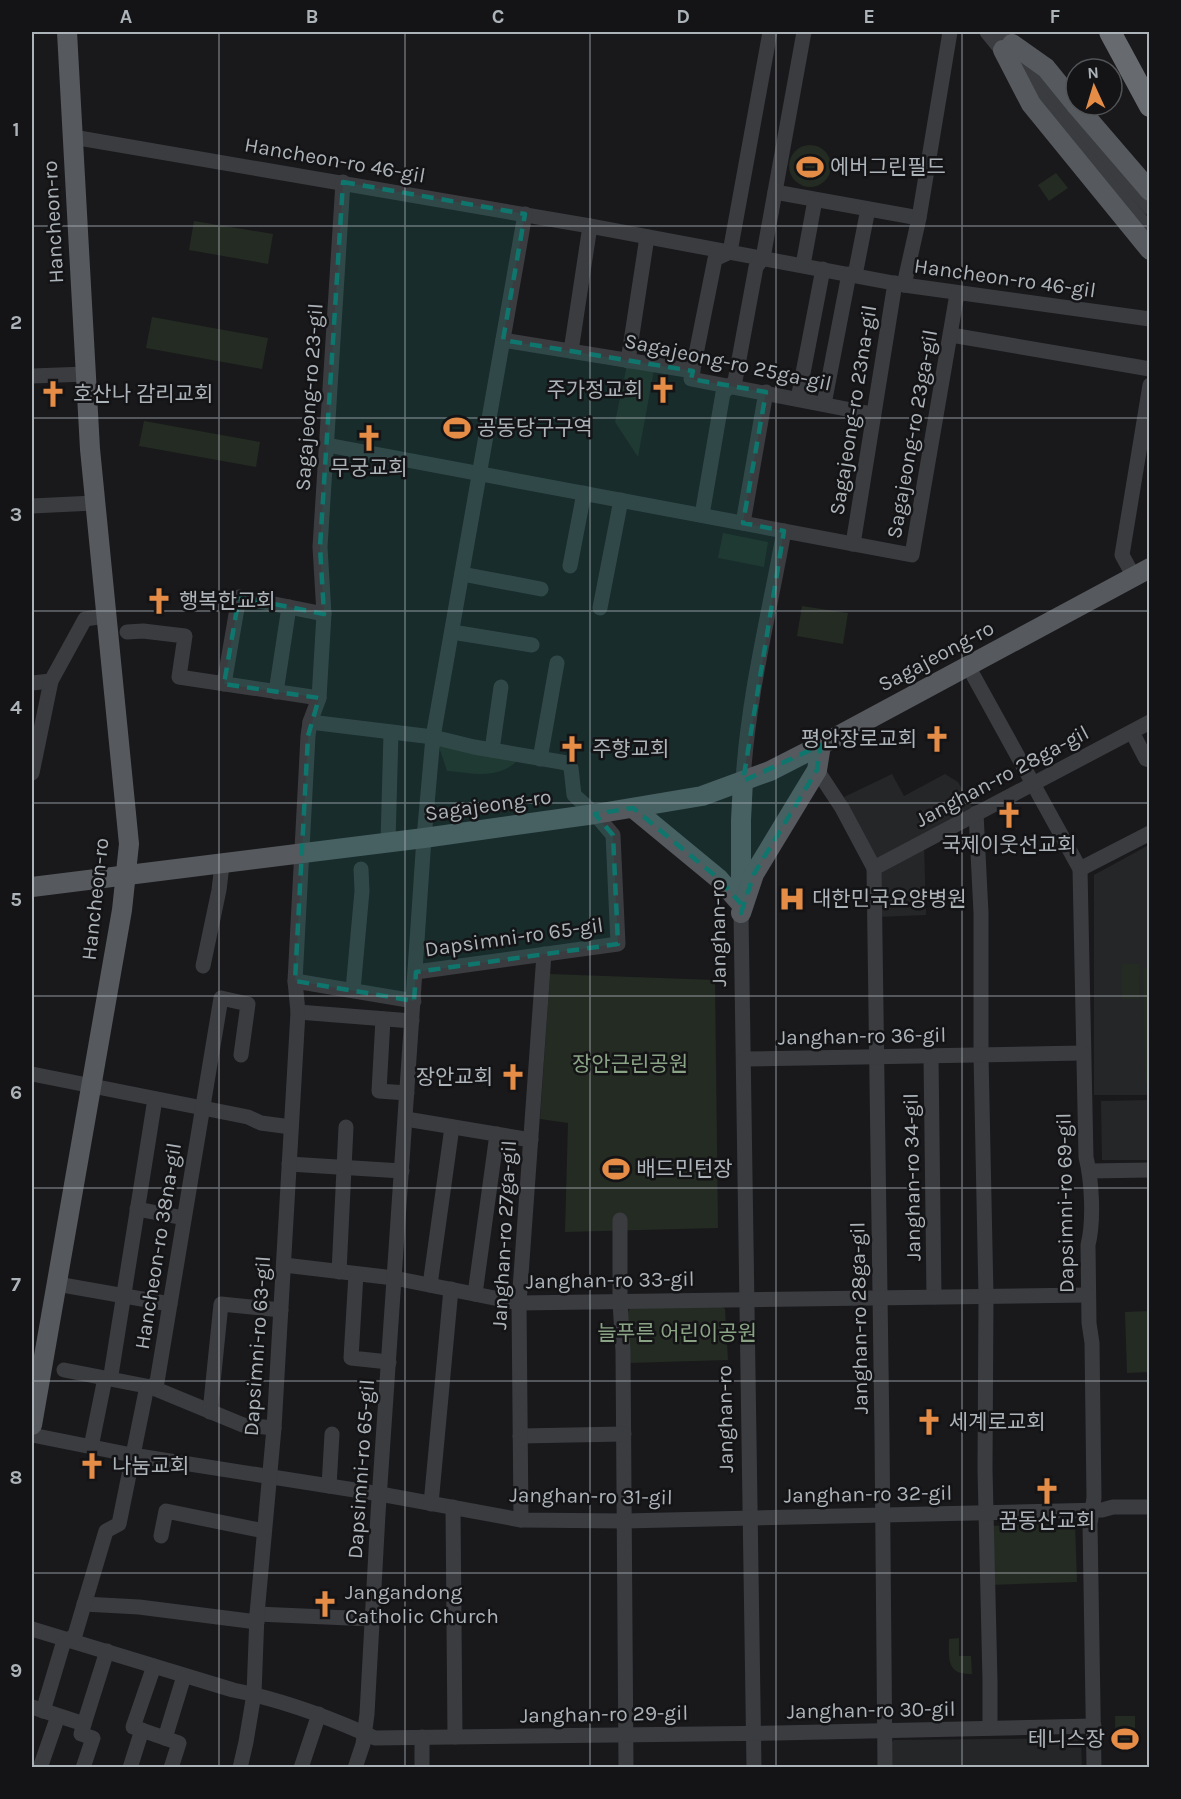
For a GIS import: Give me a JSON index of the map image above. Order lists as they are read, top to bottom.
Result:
{
  "streets": {
    "main road": ["Hancheon-ro", "Sagajeong-ro", "Janghan-ro"],
    "street": [
      "Hancheon-ro 46-gil",
      "Sagajeong-ro 25ga-gil",
      "Sagajeong-ro 23-gil",
      "Sagajeong-ro 23na-gil",
      "Sagajeong-ro 23ga-gil",
      "Janghan-ro 28ga-gil",
      "Dapsimni-ro 65-gil",
      "Janghan-ro 36-gil",
      "Janghan-ro 34-gil",
      "Dapsimni-ro 69-gil",
      "Janghan-ro 27ga-gil",
      "Hancheon-ro 38na-gil",
      "Janghan-ro 33-gil",
      "Dapsimni-ro 63-gil",
      "Janghan-ro 32-gil",
      "Janghan-ro 31-gil",
      "Janghan-ro 30-gil",
      "Janghan-ro 29-gil"
    ]
  },
  "crossings": [
    ["Hancheon-ro 46-gil", "Hancheon-ro"],
    ["Hancheon-ro 46-gil", "Sagajeong-ro 23-gil"],
    ["Hancheon-ro 46-gil", "Sagajeong-ro 23na-gil"],
    ["Hancheon-ro 46-gil", "Sagajeong-ro 23ga-gil"],
    ["Hancheon-ro 46-gil", "Dapsimni-ro 65-gil"],
    ["Hancheon-ro", "Sagajeong-ro"],
    ["Sagajeong-ro 25ga-gil", "Sagajeong-ro 23na-gil"],
    ["Sagajeong-ro 25ga-gil", "Dapsimni-ro 65-gil"],
    ["Sagajeong-ro 23-gil", "Sagajeong-ro 23ga-gil"],
    ["Sagajeong-ro 23-gil", "Sagajeong-ro"],
    ["Sagajeong-ro 23-gil", "Dapsimni-ro 63-gil"],
    ["Sagajeong-ro 23na-gil", "Sagajeong-ro 23ga-gil"],
    ["Sagajeong-ro 23ga-gil", "Dapsimni-ro 65-gil"],
    ["Sagajeong-ro", "Janghan-ro"],
    ["Sagajeong-ro", "Dapsimni-ro 65-gil"],
    ["Sagajeong-ro", "Dapsimni-ro 69-gil"],
    ["Sagajeong-ro", "Dapsimni-ro 63-gil"],
    ["Janghan-ro 28ga-gil", "Janghan-ro 36-gil"],
    ["Janghan-ro 28ga-gil", "Dapsimni-ro 69-gil"],
    ["Janghan-ro 28ga-gil", "Janghan-ro 32-gil"],
    ["Janghan-ro 28ga-gil", "Janghan-ro 30-gil"],
    ["Janghan-ro", "Janghan-ro 36-gil"],
    ["Janghan-ro", "Janghan-ro 33-gil"],
    ["Janghan-ro", "Janghan-ro 32-gil"],
    ["Janghan-ro", "Janghan-ro 31-gil"],
    ["Janghan-ro", "Janghan-ro 30-gil"],
    ["Janghan-ro", "Janghan-ro 29-gil"],
    ["Dapsimni-ro 65-gil", "Janghan-ro 27ga-gil"],
    ["Dapsimni-ro 65-gil", "Janghan-ro 33-gil"],
    ["Dapsimni-ro 65-gil", "Janghan-ro 31-gil"],
    ["Dapsimni-ro 65-gil", "Janghan-ro 29-gil"],
    ["Janghan-ro 36-gil", "Janghan-ro 34-gil"],
    ["Janghan-ro 36-gil", "Dapsimni-ro 69-gil"],
    ["Dapsimni-ro 69-gil", "Janghan-ro 32-gil"],
    ["Dapsimni-ro 69-gil", "Janghan-ro 30-gil"],
    ["Janghan-ro 27ga-gil", "Janghan-ro 33-gil"],
    ["Janghan-ro 27ga-gil", "Janghan-ro 31-gil"],
    ["Hancheon-ro 38na-gil", "Janghan-ro 31-gil"],
    ["Janghan-ro 33-gil", "Dapsimni-ro 63-gil"],
    ["Dapsimni-ro 63-gil", "Janghan-ro 31-gil"],
    ["Dapsimni-ro 63-gil", "Janghan-ro 29-gil"],
    ["Janghan-ro 32-gil", "Janghan-ro 31-gil"],
    ["Janghan-ro 30-gil", "Janghan-ro 29-gil"]
  ],
  "parks": ["장안근린공원", "늘푸른 어린이공원"],
  "places": {
    "sports": [
      "에버그린필드",
      "공동당구구역",
      "배드민턴장",
      "테니스장"
    ],
    "church": [
      "주가정교회",
      "호산나 감리교회",
      "무궁교회",
      "행복한교회",
      "평안장로교회",
      "주향교회",
      "국제이웃선교회",
      "장안교회",
      "세계로교회",
      "나눔교회",
      "꿈동산교회",
      "Jangandong Catholic Church"
    ],
    "hospital": ["대한민국요양병원"]
  },
  "north": "top",
  "grid": {
    "columns": [
      "A",
      "B",
      "C",
      "D",
      "E",
      "F"
    ],
    "rows": [
      "1",
      "2",
      "3",
      "4",
      "5",
      "6",
      "7",
      "8",
      "9"
    ]
  }
}
